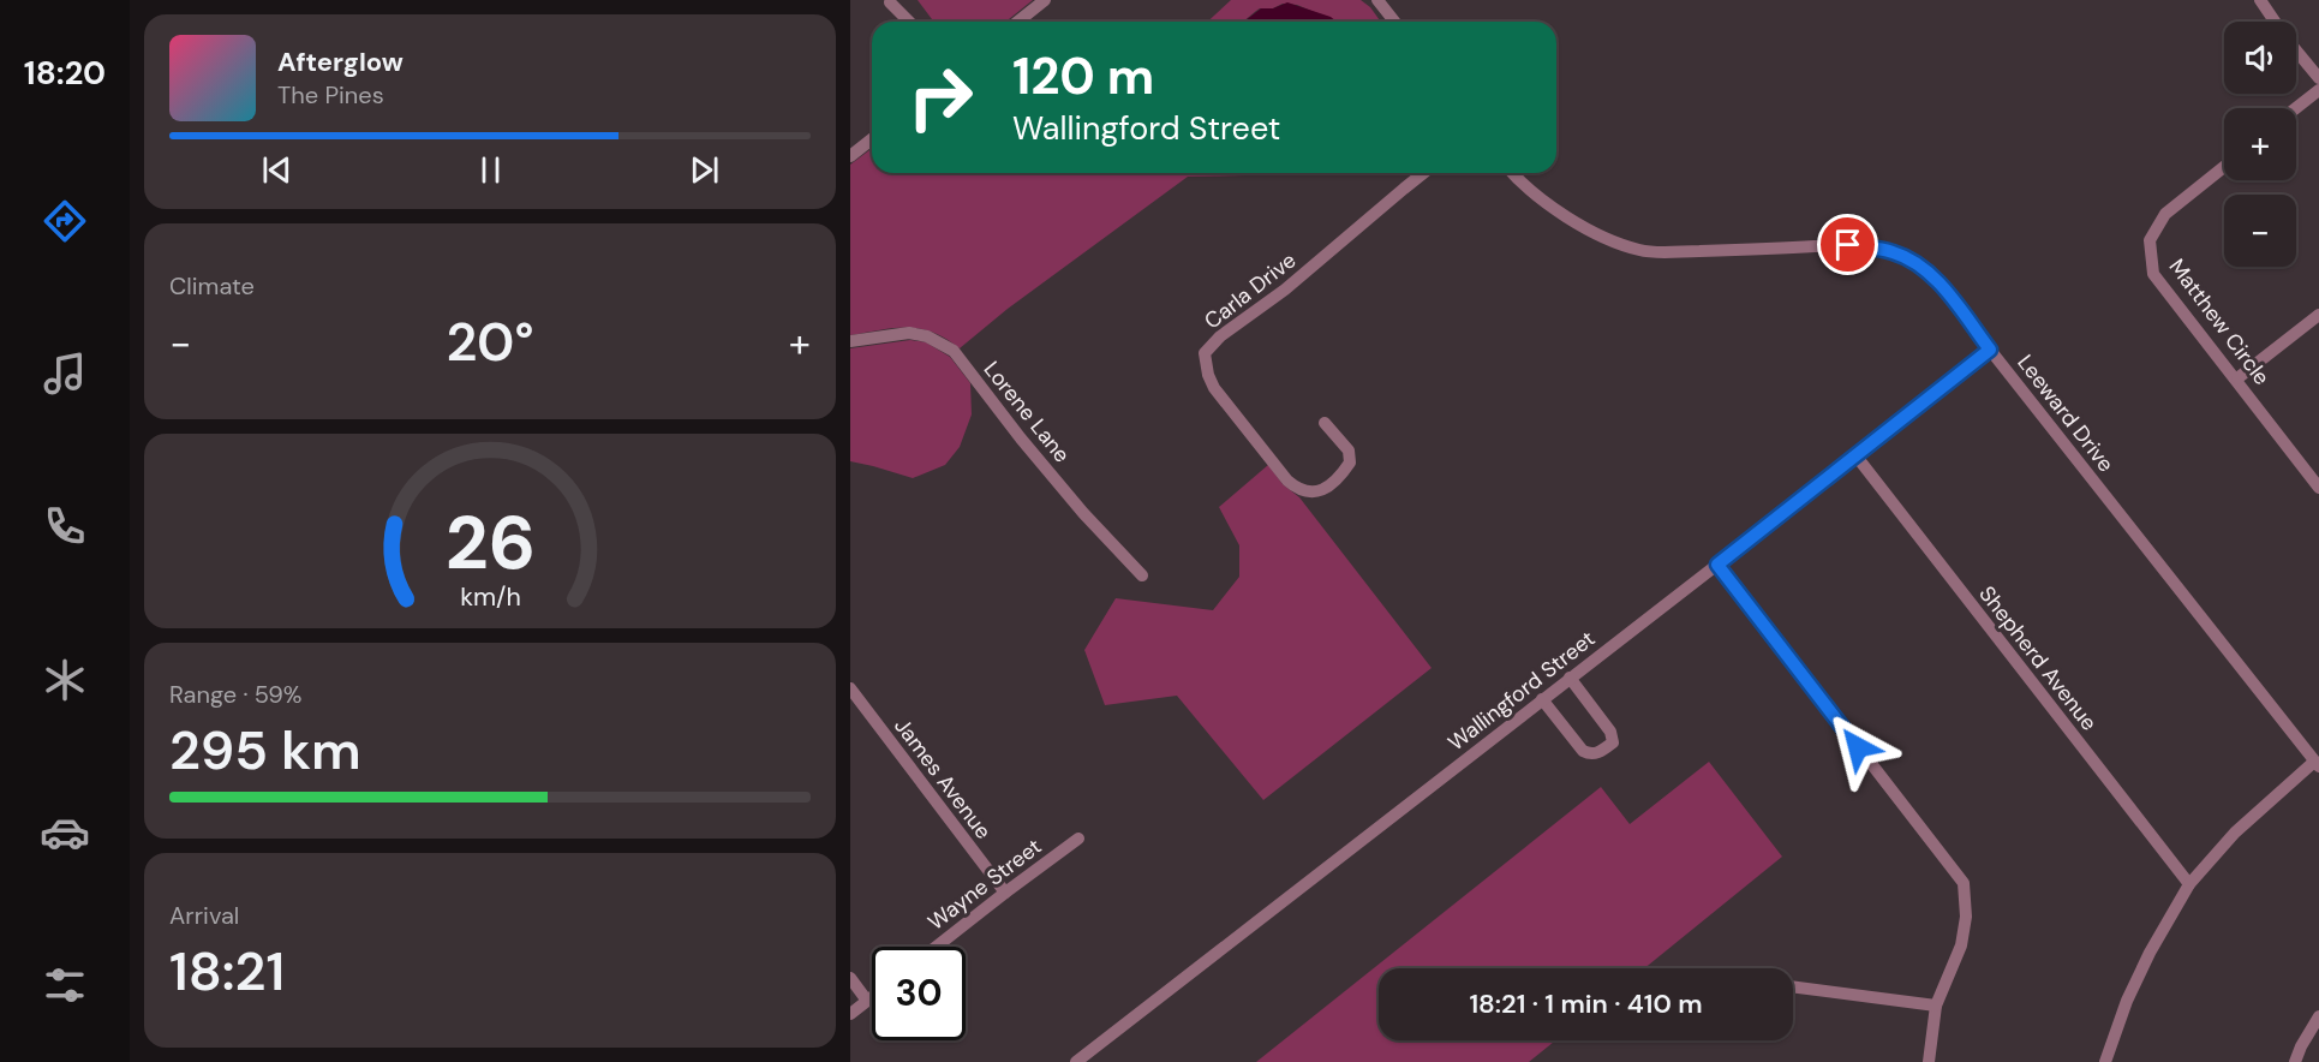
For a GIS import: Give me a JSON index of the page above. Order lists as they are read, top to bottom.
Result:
{
  "streets": {
    "street": [
      "Carla Drive",
      "Matthew Circle",
      "Lorene Lane",
      "Leeward Drive",
      "Shepherd Avenue",
      "Wallingford Street",
      "James Avenue",
      "Wayne Street"
    ]
  },
  "crossings": [
    ["Leeward Drive", "Wallingford Street"],
    ["Shepherd Avenue", "Wallingford Street"],
    ["James Avenue", "Wayne Street"]
  ],
  "page": {
    "tabs": "18:20",
    "map_buttons": ["+", "−"],
    "turn": ["120 m", "Wallingford Street"],
    "song": ["Afterglow", "The Pines"],
    "tile": [
      "Climate",
      ["Range · 59%", "295 km"],
      ["Arrival", "18:21"]
    ],
    "heat": ["−", "20°", "+"],
    "limit": "30",
    "trip": "18:21 · 1 min · 410 m",
    "gauge": ["26", "km/h"]
  }
}
